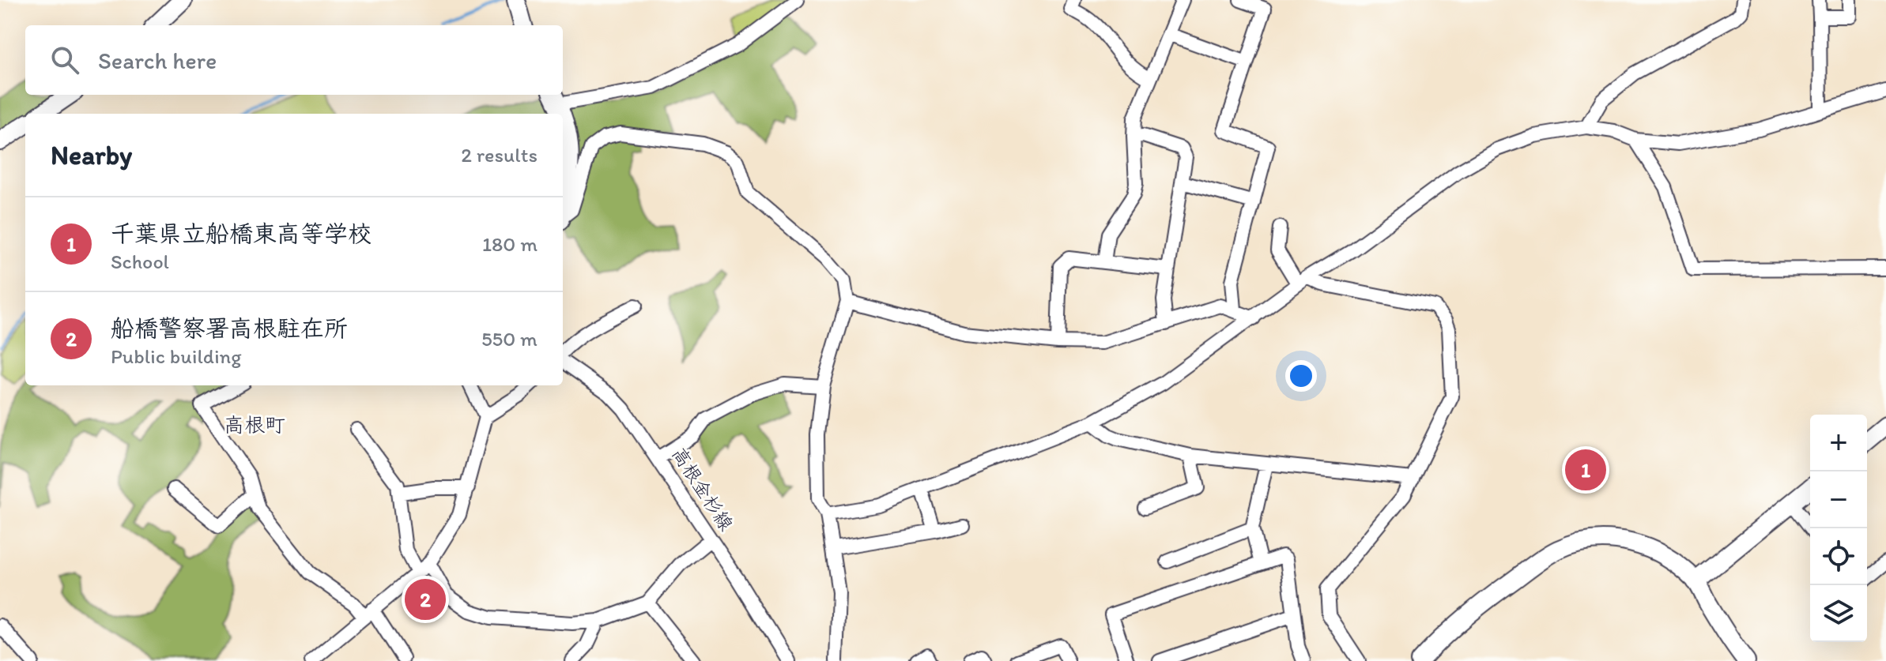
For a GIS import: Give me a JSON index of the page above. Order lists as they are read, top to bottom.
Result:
{
  "streets": {
    "street": ["高根金杉線"]
  },
  "districts": ["高根町"],
  "page": {
    "search": "Search here",
    "heading": ["Nearby", "2 results"],
    "list": [
      {
        "mark": "1",
        "name": "千葉県立船橋東高等学校",
        "note": "School",
        "value": "180 m"
      },
      {
        "mark": "2",
        "name": "船橋警察署高根駐在所",
        "note": "Public building",
        "value": "550 m"
      }
    ],
    "map_buttons": ["+", "−"],
    "pins": ["1", "2"]
  }
}
